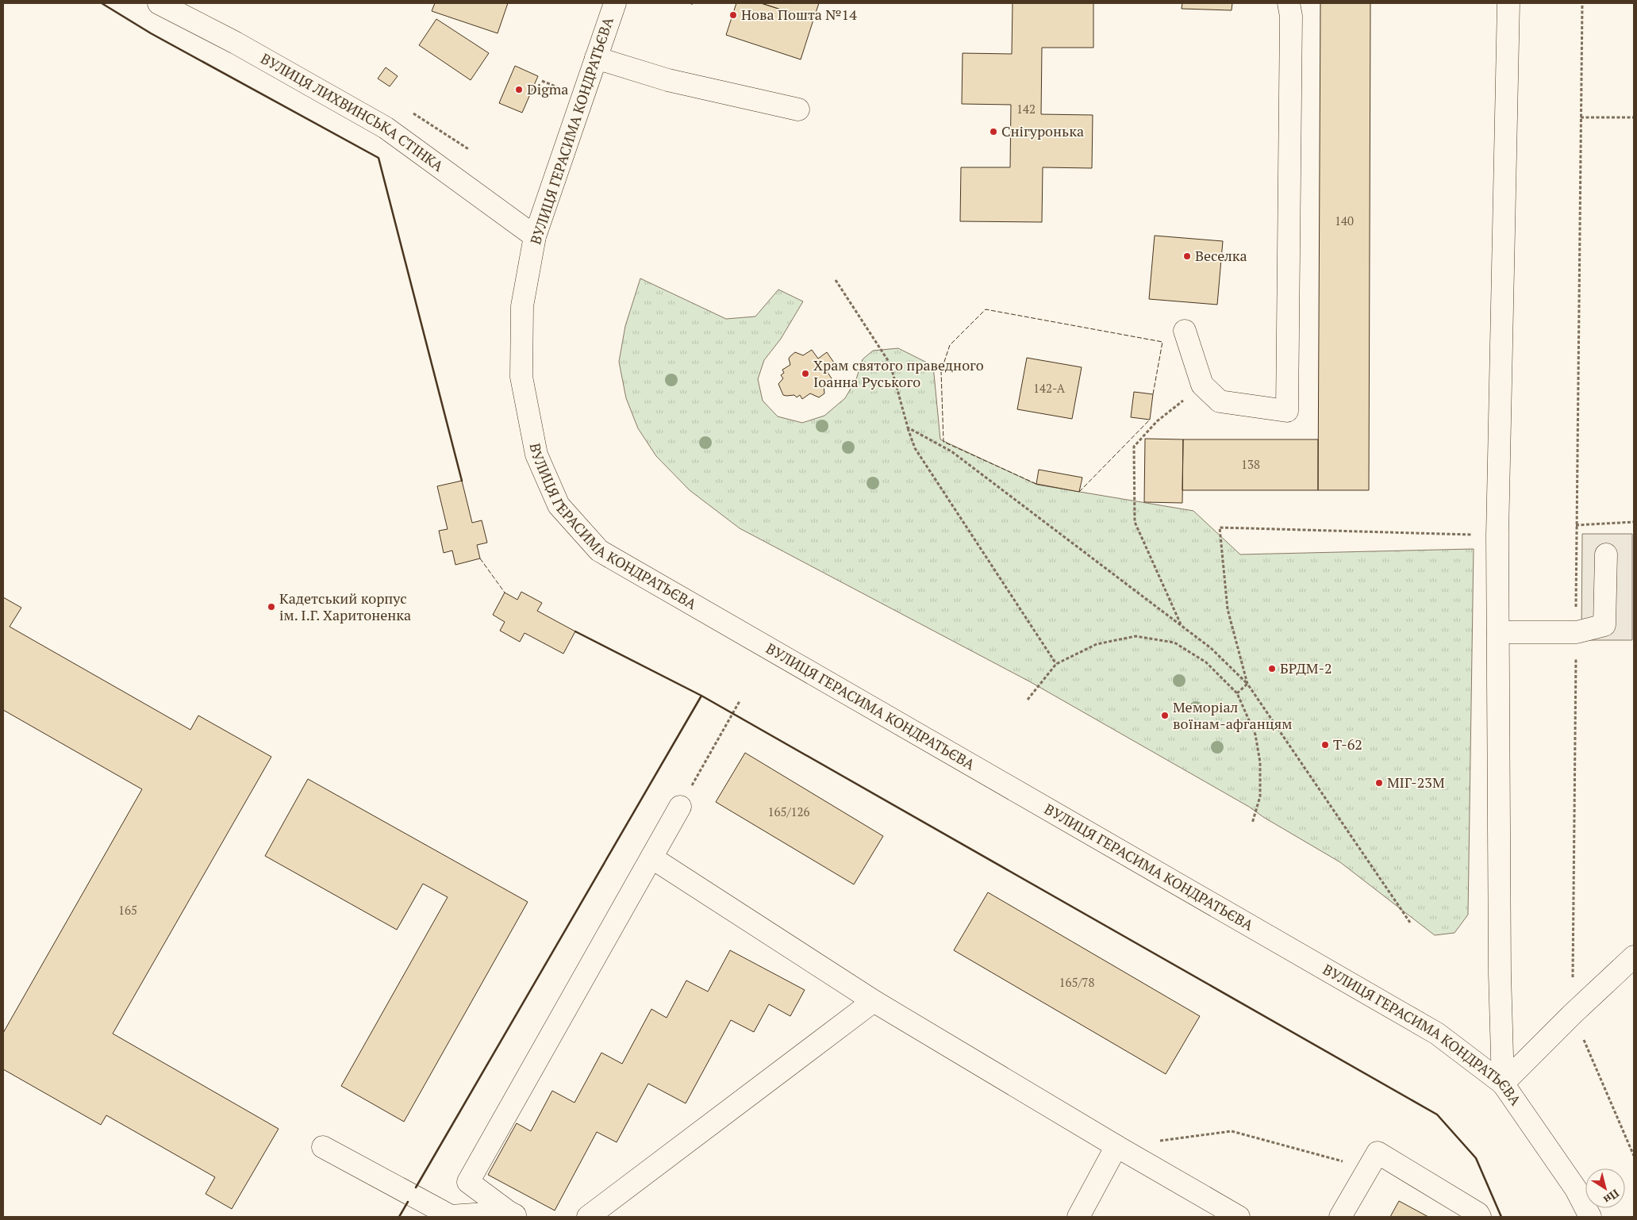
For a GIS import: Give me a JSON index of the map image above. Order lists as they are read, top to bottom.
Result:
{
  "streets": {
    "main road": ["ВУЛИЦЯ ЛИХВИНСЬКА СТІНКА", "ВУЛИЦЯ ГЕРАСИМА КОНДРАТЬЄВА"]
  },
  "crossings": [
    ["ВУЛИЦЯ ЛИХВИНСЬКА СТІНКА", "ВУЛИЦЯ ГЕРАСИМА КОНДРАТЬЄВА"]
  ],
  "places": [
    "Нова Пошта №14",
    "Digma",
    "Снігуронька",
    "Веселка",
    "Храм святого праведного Іоанна Руського",
    "Кадетський корпус ім. І.Г. Харитоненка",
    "БРДМ-2",
    "Меморіал воїнам-афганцям",
    "Т-62",
    "МІГ-23М"
  ],
  "house_numbers": [
    "142",
    "140",
    "142-А",
    "138",
    "165/126",
    "165",
    "165/78"
  ],
  "north": "bottom right"
}
